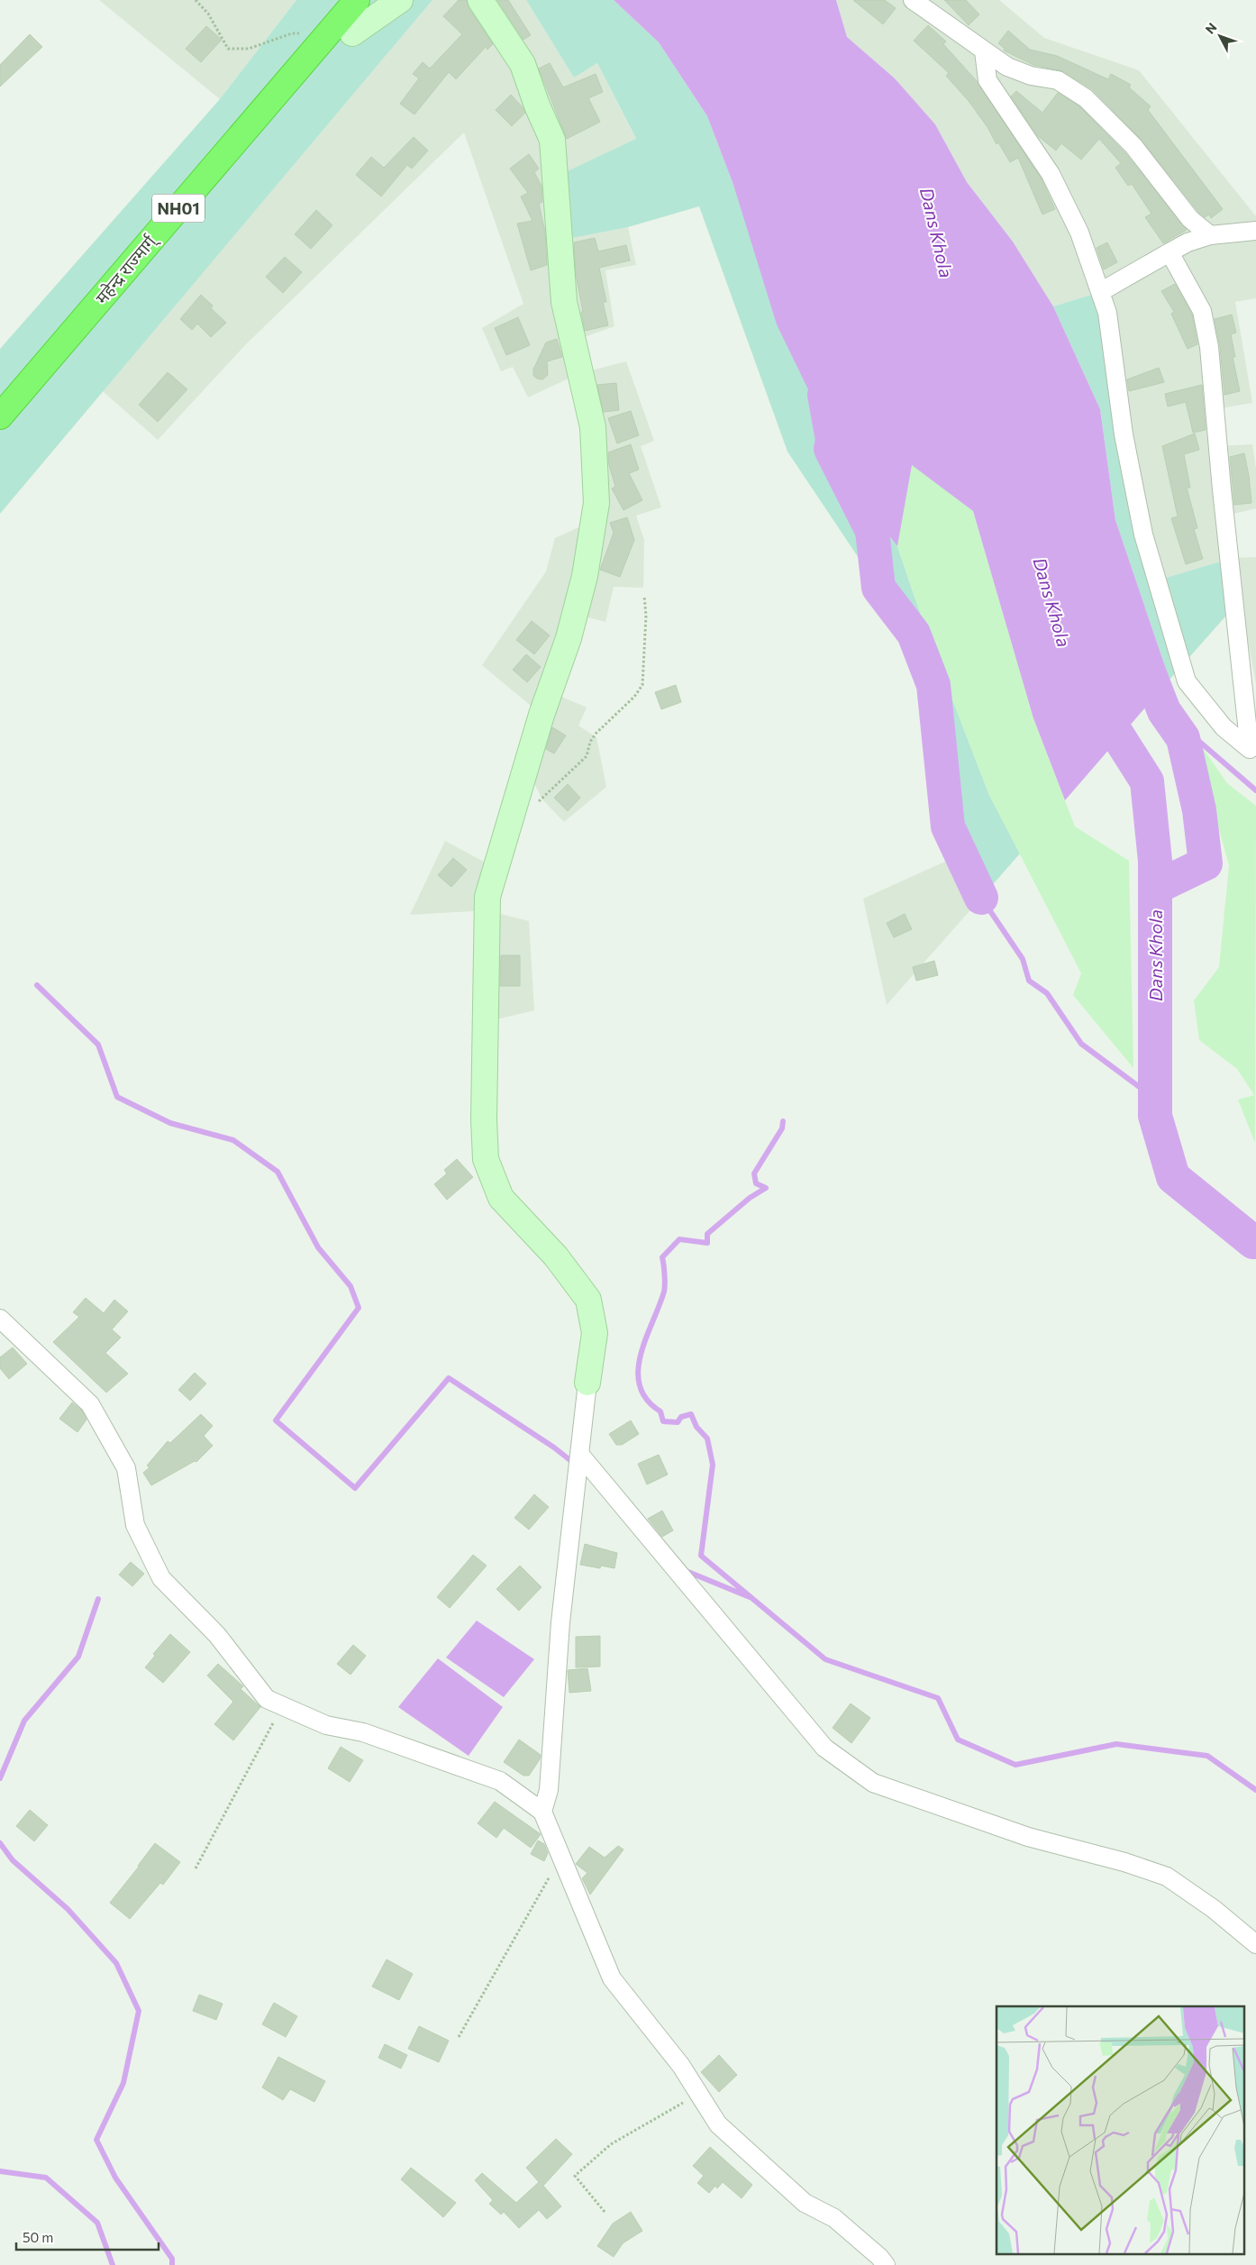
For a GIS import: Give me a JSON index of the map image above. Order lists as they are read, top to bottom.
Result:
{
  "streets": {
    "highway": ["NH01", "महेन्द्र राज्मार्ग्"]
  },
  "water": ["Dans Khola"],
  "scale_bar": "50 m",
  "north": "top left"
}
